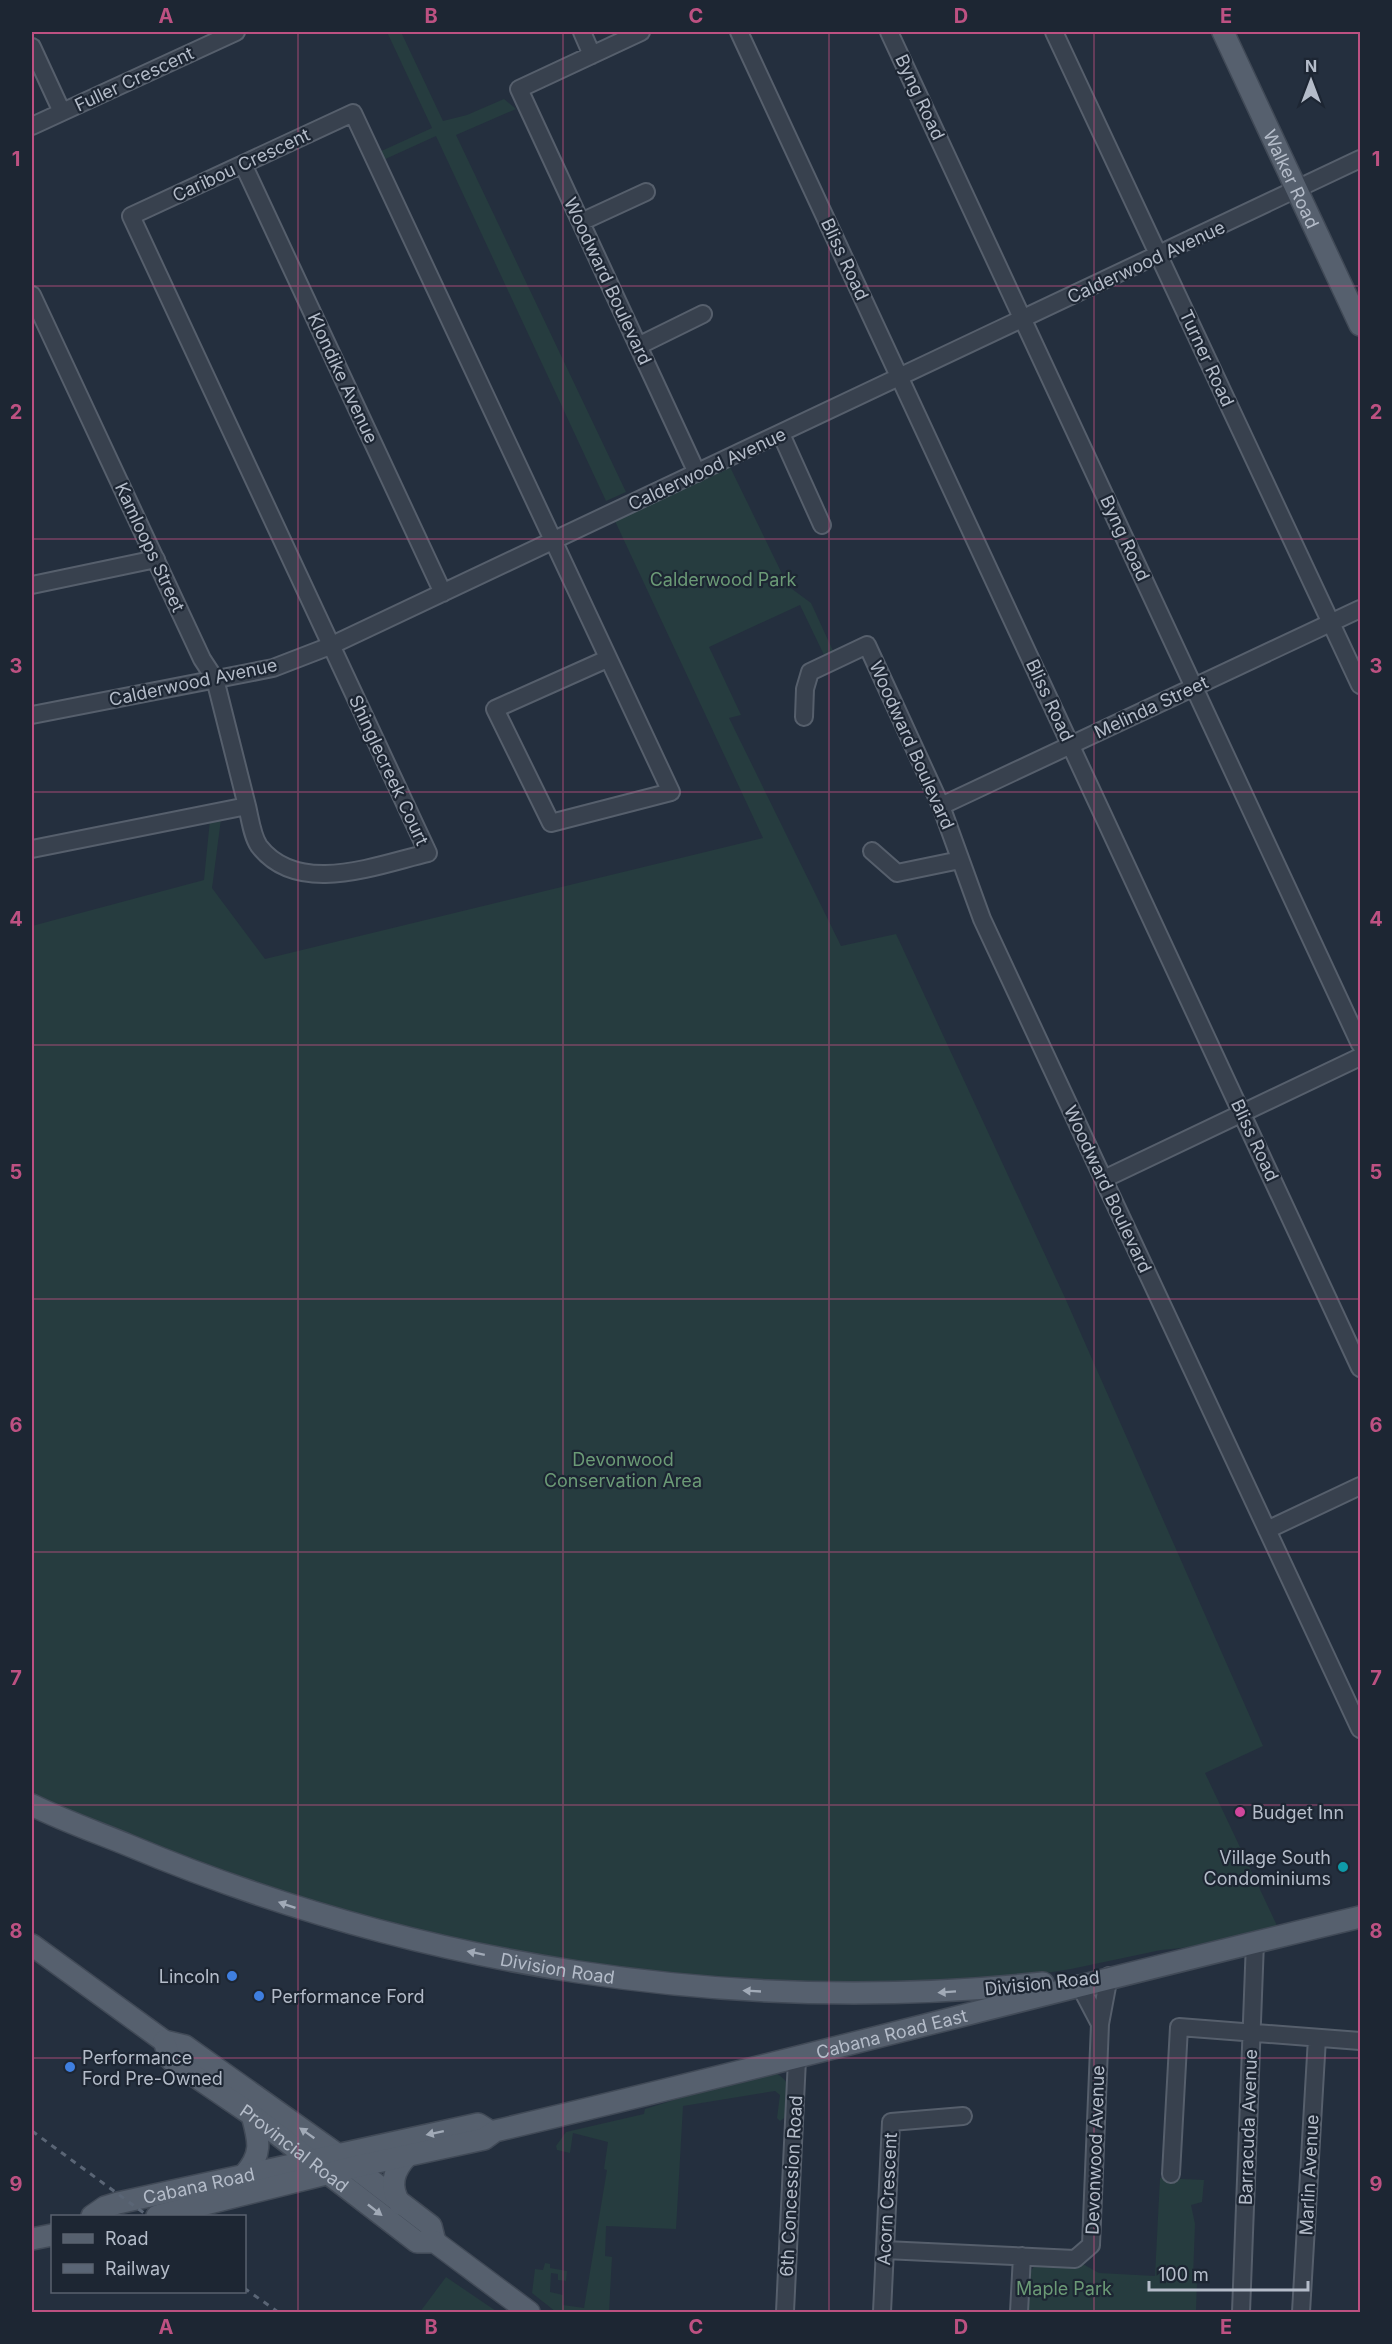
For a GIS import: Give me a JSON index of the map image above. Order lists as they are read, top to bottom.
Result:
{
  "streets": {
    "main road": [
      "Walker Road",
      "Division Road",
      "Cabana Road East",
      "Provincial Road",
      "Cabana Road"
    ],
    "street": [
      "Fuller Crescent",
      "Byng Road",
      "Caribou Crescent",
      "Bliss Road",
      "Calderwood Avenue",
      "Woodward Boulevard",
      "Turner Road",
      "Klondike Avenue",
      "Kamloops Street",
      "Melinda Street",
      "Shinglecreek Court",
      "Barracuda Avenue",
      "Devonwood Avenue",
      "Marlin Avenue",
      "6th Concession Road",
      "Acorn Crescent"
    ]
  },
  "crossings": [
    ["Byng Road", "Calderwood Avenue"],
    ["Byng Road", "Melinda Street"],
    ["Caribou Crescent", "Calderwood Avenue"],
    ["Caribou Crescent", "Klondike Avenue"],
    ["Caribou Crescent", "Shinglecreek Court"],
    ["Walker Road", "Calderwood Avenue"],
    ["Bliss Road", "Calderwood Avenue"],
    ["Bliss Road", "Melinda Street"],
    ["Calderwood Avenue", "Woodward Boulevard"],
    ["Calderwood Avenue", "Turner Road"],
    ["Calderwood Avenue", "Klondike Avenue"],
    ["Calderwood Avenue", "Kamloops Street"],
    ["Calderwood Avenue", "Shinglecreek Court"],
    ["Woodward Boulevard", "Melinda Street"],
    ["Turner Road", "Melinda Street"],
    ["Kamloops Street", "Shinglecreek Court"],
    ["Division Road", "Cabana Road East"],
    ["Division Road", "Devonwood Avenue"],
    ["Cabana Road East", "Barracuda Avenue"],
    ["Cabana Road East", "Provincial Road"],
    ["Cabana Road East", "Devonwood Avenue"],
    ["Cabana Road East", "Cabana Road"],
    ["Cabana Road East", "6th Concession Road"],
    ["Provincial Road", "Cabana Road"],
    ["Devonwood Avenue", "Acorn Crescent"]
  ],
  "one_way": ["Division Road"],
  "parks": ["Calderwood Park", "Devonwood Conservation Area", "Maple Park"],
  "places": [
    "Budget Inn",
    "Village South Condominiums",
    "Lincoln",
    "Performance Ford",
    "Performance Ford Pre-Owned"
  ],
  "legend": ["Road", "Railway"],
  "scale_bar": "100 m",
  "north": "top",
  "grid": {
    "columns": [
      "A",
      "B",
      "C",
      "D",
      "E"
    ],
    "rows": [
      "1",
      "2",
      "3",
      "4",
      "5",
      "6",
      "7",
      "8",
      "9"
    ]
  }
}
